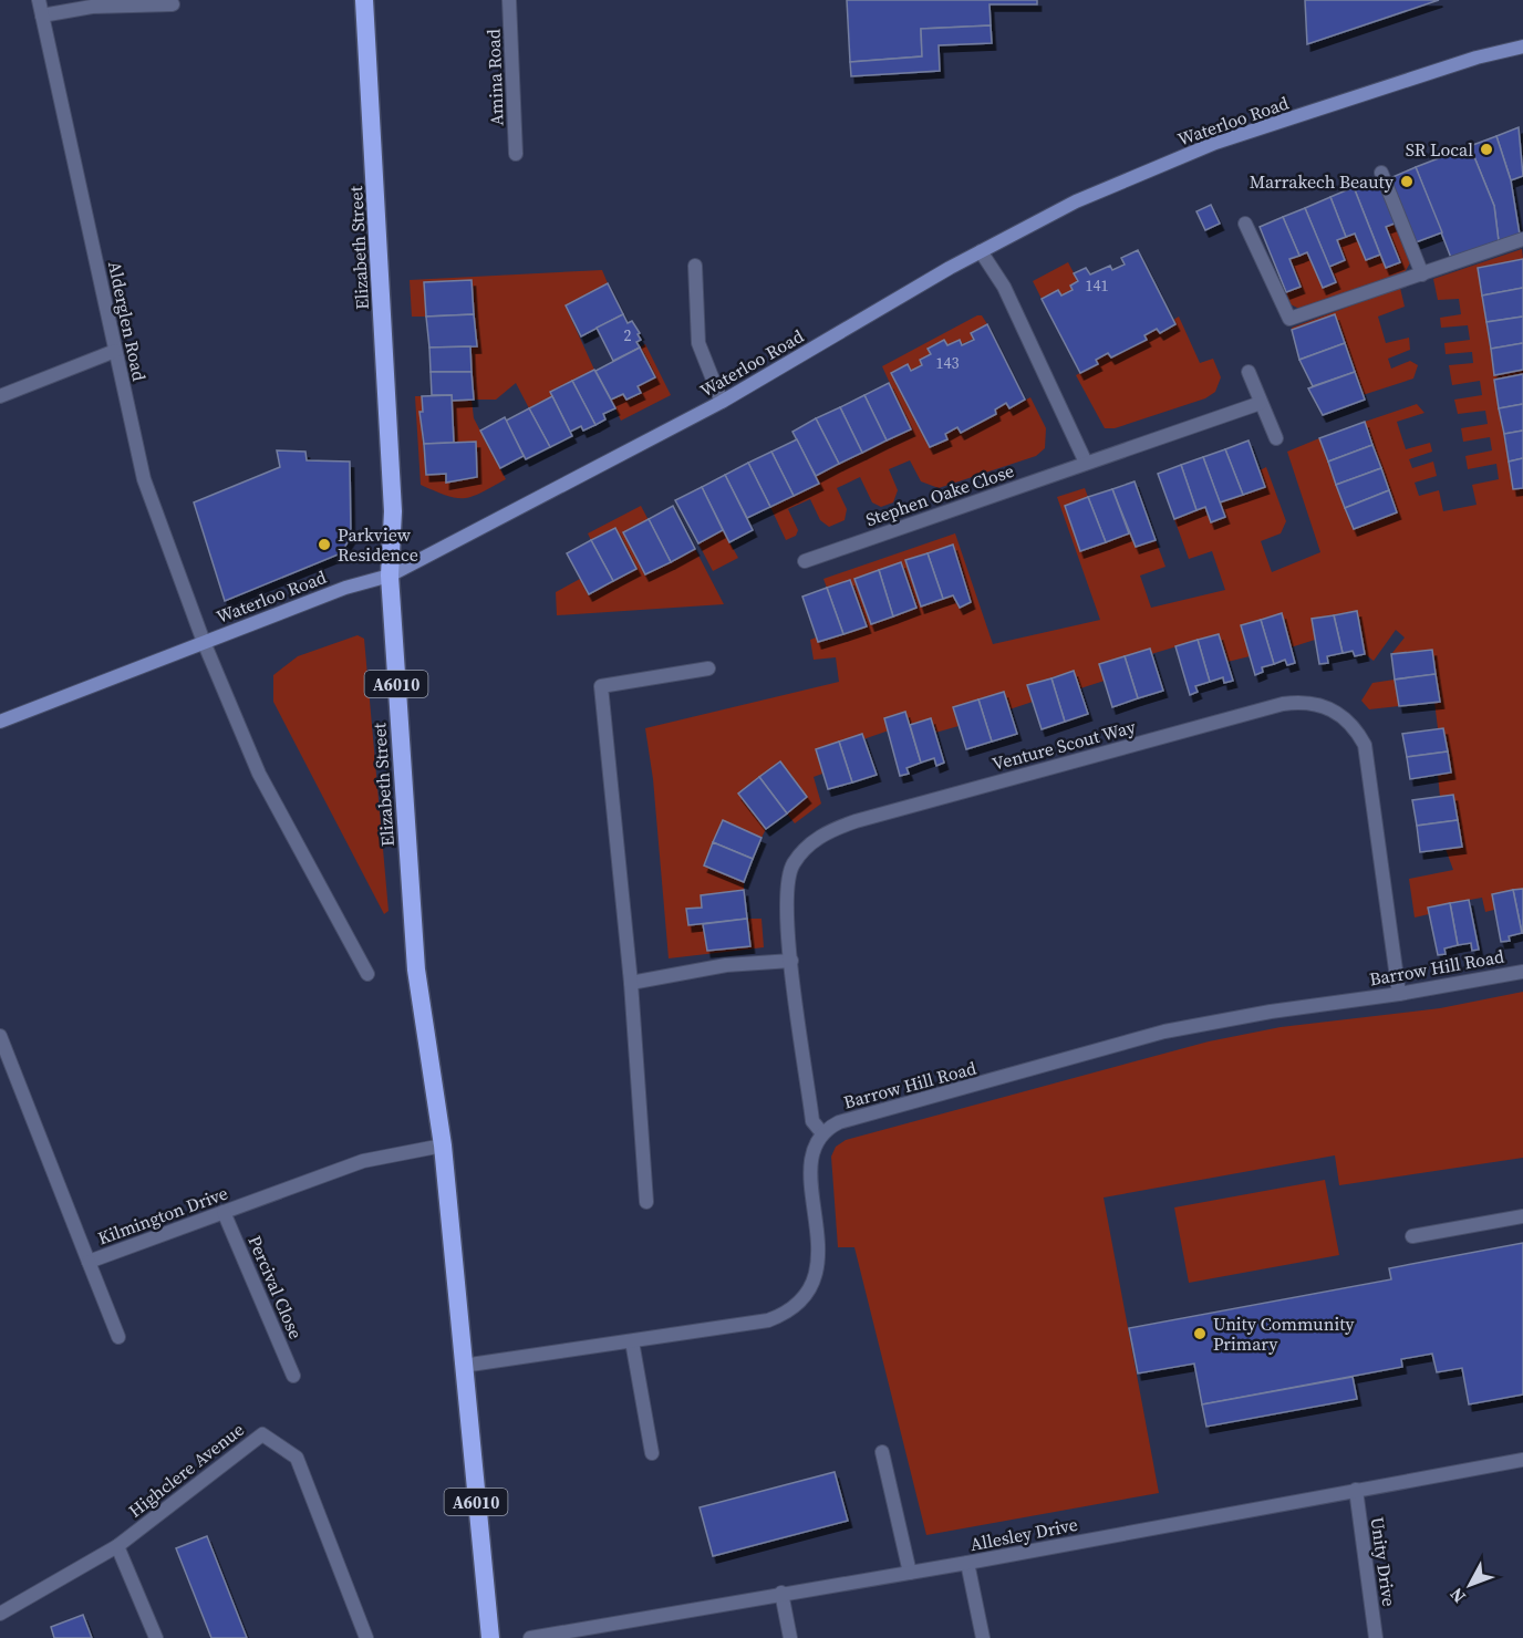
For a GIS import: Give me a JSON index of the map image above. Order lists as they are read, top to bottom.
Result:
{
  "streets": {
    "highway": ["Elizabeth Street", "A6010"],
    "main road": ["Waterloo Road"],
    "street": [
      "Amina Road",
      "Alderglen Road",
      "Stephen Oake Close",
      "Venture Scout Way",
      "Barrow Hill Road",
      "Kilmington Drive",
      "Percival Close",
      "Highclere Avenue",
      "Allesley Drive",
      "Unity Drive"
    ]
  },
  "crossings": [
    ["Waterloo Road", "Elizabeth Street"],
    ["Waterloo Road", "Alderglen Road"],
    ["Elizabeth Street", "A6010"],
    ["Elizabeth Street", "Kilmington Drive"],
    ["Venture Scout Way", "Barrow Hill Road"],
    ["Kilmington Drive", "Percival Close"],
    ["Allesley Drive", "Unity Drive"]
  ],
  "places": [
    "SR Local",
    "Marrakech Beauty",
    "Parkview Residence",
    "Unity Community Primary"
  ],
  "house_numbers": ["141", "2", "143"],
  "north": "bottom left"
}
